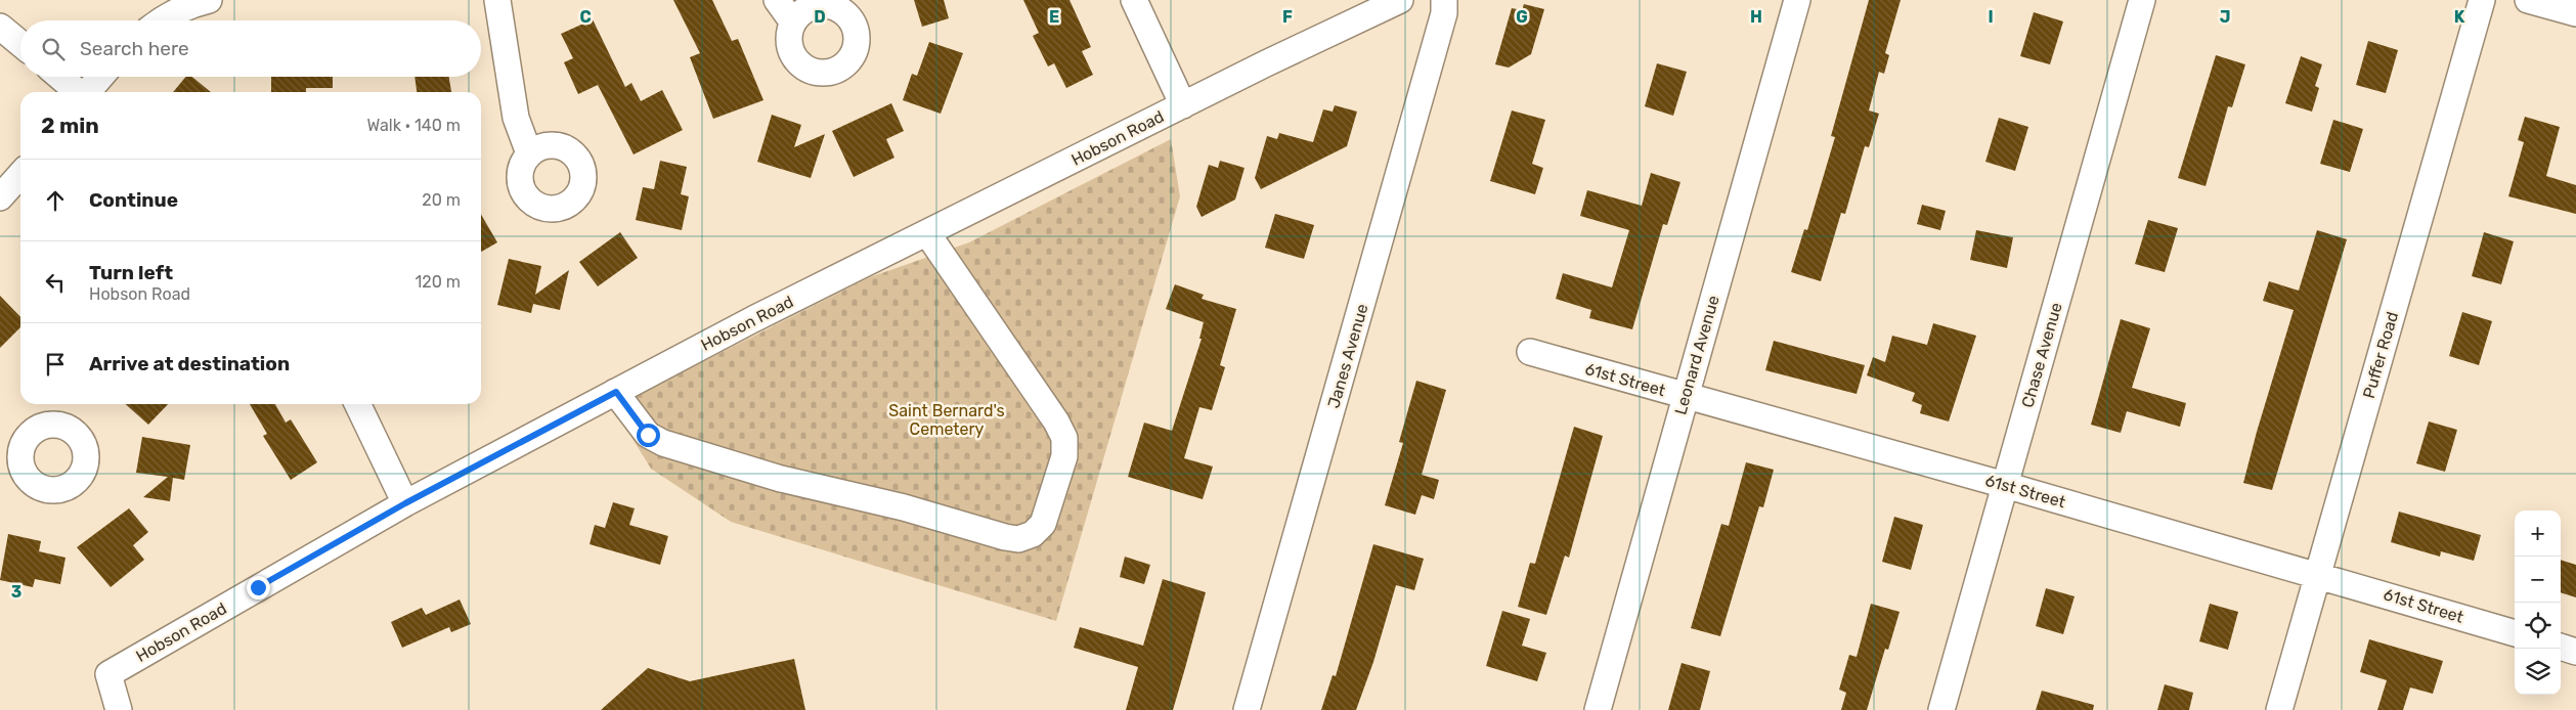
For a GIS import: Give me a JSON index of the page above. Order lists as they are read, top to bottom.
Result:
{
  "streets": {
    "street": [
      "Hobson Road",
      "Leonard Avenue",
      "Chase Avenue",
      "Puffer Road",
      "Janes Avenue",
      "61st Street"
    ]
  },
  "crossings": [
    ["Leonard Avenue", "61st Street"],
    ["Chase Avenue", "61st Street"],
    ["Puffer Road", "61st Street"]
  ],
  "parks": ["Saint Bernard's Cemetery"],
  "page": {
    "search": "Search here",
    "heading": ["2 min", "Walk · 140 m"],
    "list": [
      ["Continue", "20 m"],
      ["Turn left", "Hobson Road", "120 m"],
      "Arrive at destination"
    ],
    "map_buttons": ["+", "−"]
  },
  "grid": {
    "columns": [
      "C",
      "D",
      "E",
      "F",
      "G",
      "H",
      "I",
      "J",
      "K"
    ],
    "rows": ["3"]
  }
}
